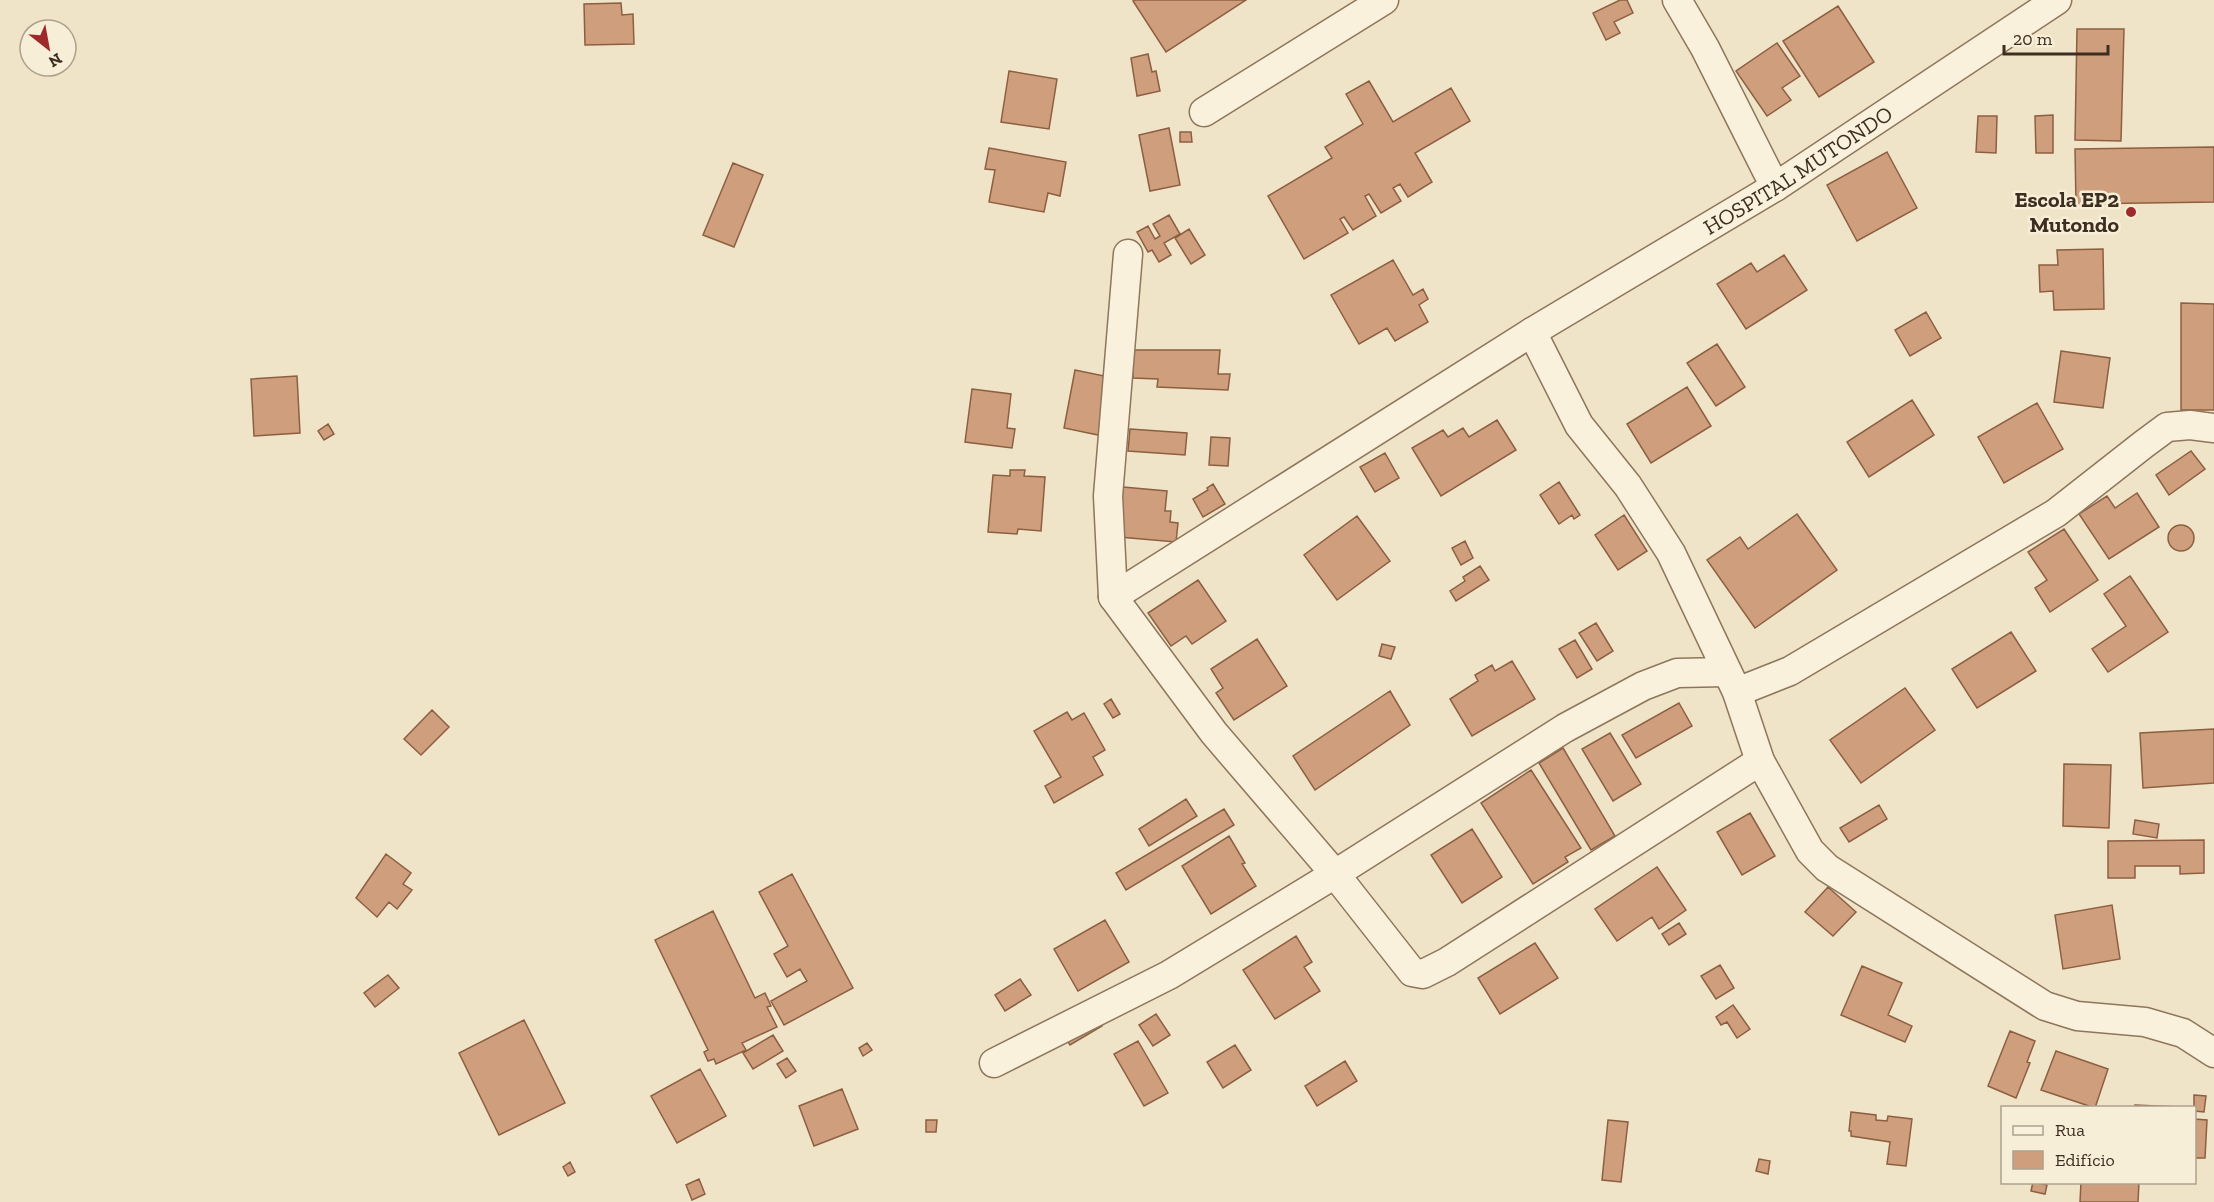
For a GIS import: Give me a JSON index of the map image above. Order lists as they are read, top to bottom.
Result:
{
  "streets": {
    "street": ["HOSPITAL MUTONDO"]
  },
  "places": ["Escola EP2 Mutondo"],
  "legend": ["Rua", "Edifício"],
  "scale_bar": "20 m",
  "north": "bottom right"
}
